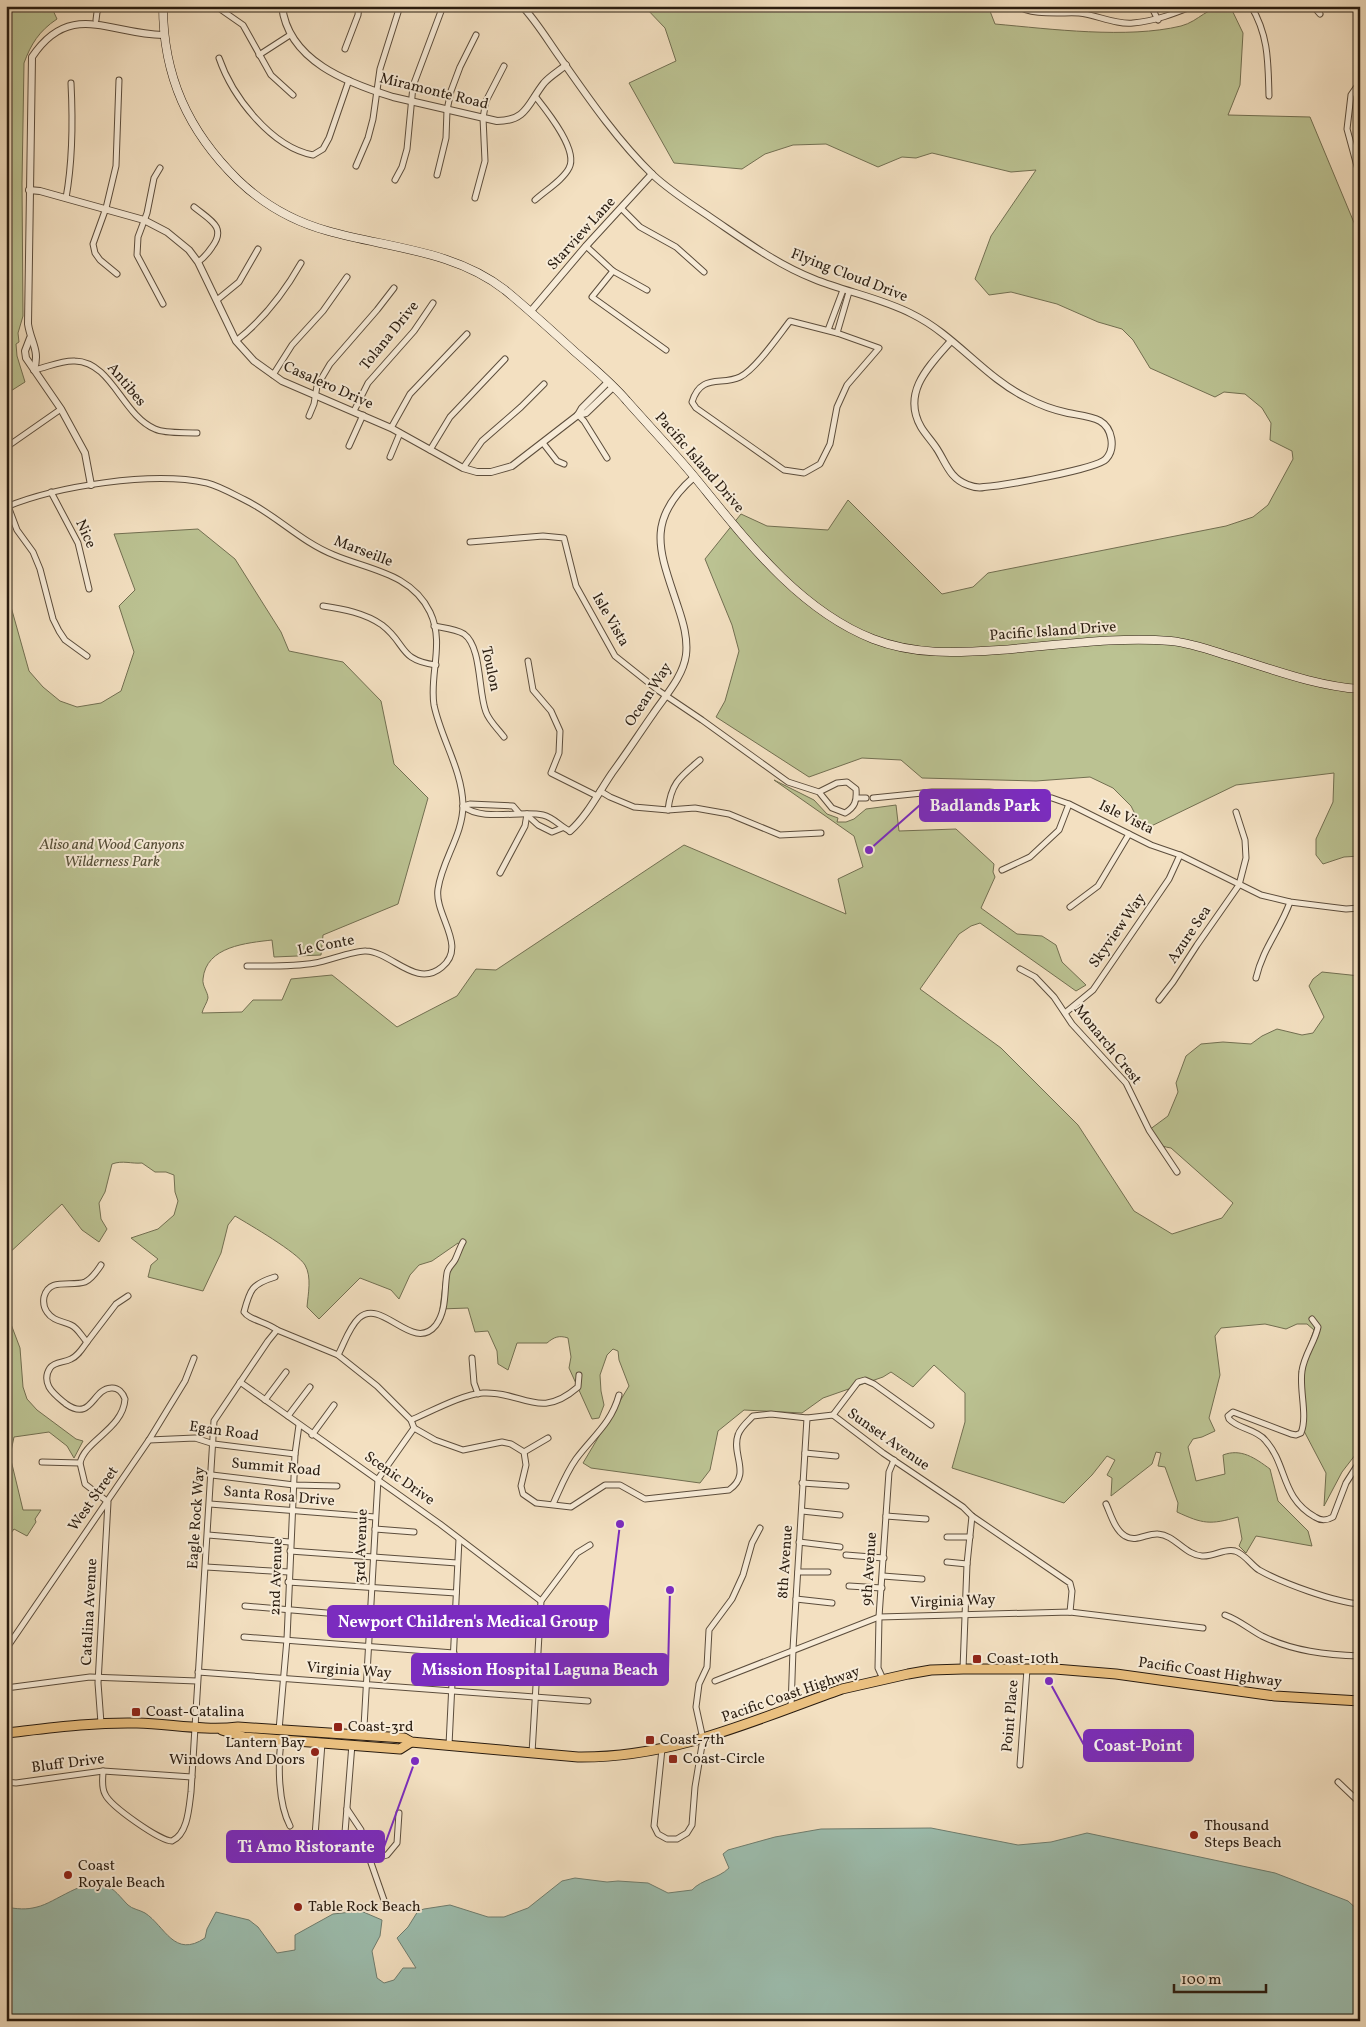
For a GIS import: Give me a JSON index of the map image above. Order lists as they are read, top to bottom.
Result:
{
  "streets": {
    "highway": ["Pacific Coast Highway"],
    "main road": ["Pacific Island Drive"],
    "street": [
      "Miramonte Road",
      "Starview Lane",
      "Flying Cloud Drive",
      "Tolana Drive",
      "Antibes",
      "Casalero Drive",
      "Nice",
      "Marseille",
      "Isle Vista",
      "Toulon",
      "Ocean Way",
      "Skyview Way",
      "Azure Sea",
      "Le Conte",
      "Monarch Crest",
      "Egan Road",
      "Sunset Avenue",
      "Summit Road",
      "Scenic Drive",
      "Santa Rosa Drive",
      "West Street",
      "Eagle Rock Way",
      "3rd Avenue",
      "8th Avenue",
      "9th Avenue",
      "2nd Avenue",
      "Virginia Way",
      "Catalina Avenue",
      "Point Place",
      "Bluff Drive"
    ]
  },
  "crossings": [
    ["Miramonte Road", "Flying Cloud Drive"],
    ["Starview Lane", "Flying Cloud Drive"],
    ["Starview Lane", "Pacific Island Drive"],
    ["Tolana Drive", "Casalero Drive"],
    ["Casalero Drive", "Pacific Island Drive"],
    ["Pacific Island Drive", "Ocean Way"],
    ["Nice", "Marseille"],
    ["Marseille", "Toulon"],
    ["Marseille", "Le Conte"],
    ["Isle Vista", "Ocean Way"],
    ["Isle Vista", "Skyview Way"],
    ["Isle Vista", "Azure Sea"],
    ["Skyview Way", "Monarch Crest"],
    ["Egan Road", "West Street"],
    ["Egan Road", "Eagle Rock Way"],
    ["Egan Road", "2nd Avenue"],
    ["Sunset Avenue", "8th Avenue"],
    ["Sunset Avenue", "9th Avenue"],
    ["Sunset Avenue", "Virginia Way"],
    ["Summit Road", "Eagle Rock Way"],
    ["Summit Road", "2nd Avenue"],
    ["Scenic Drive", "Eagle Rock Way"],
    ["Scenic Drive", "3rd Avenue"],
    ["Scenic Drive", "2nd Avenue"],
    ["Santa Rosa Drive", "Eagle Rock Way"],
    ["Santa Rosa Drive", "3rd Avenue"],
    ["Santa Rosa Drive", "2nd Avenue"],
    ["West Street", "Catalina Avenue"],
    ["Eagle Rock Way", "Virginia Way"],
    ["Eagle Rock Way", "Pacific Coast Highway"],
    ["Eagle Rock Way", "Bluff Drive"],
    ["3rd Avenue", "Virginia Way"],
    ["3rd Avenue", "Pacific Coast Highway"],
    ["8th Avenue", "Virginia Way"],
    ["8th Avenue", "Pacific Coast Highway"],
    ["9th Avenue", "Virginia Way"],
    ["9th Avenue", "Pacific Coast Highway"],
    ["2nd Avenue", "Virginia Way"],
    ["2nd Avenue", "Pacific Coast Highway"],
    ["Catalina Avenue", "Pacific Coast Highway"],
    ["Pacific Coast Highway", "Point Place"]
  ],
  "parks": ["Aliso and Wood Canyons Wilderness Park"],
  "places": {
    "other": [
      "Badlands Park",
      "Newport Children's Medical Group",
      "Mission Hospital Laguna Beach",
      "Coast-Point",
      "Lantern Bay Windows And Doors",
      "Ti Amo Ristorante",
      "Thousand Steps Beach",
      "Coast Royale Beach",
      "Table Rock Beach"
    ],
    "transit": [
      "Coast-10th",
      "Coast-Catalina",
      "Coast-3rd",
      "Coast-7th",
      "Coast-Circle"
    ]
  },
  "scale_bar": "100 m"
}
